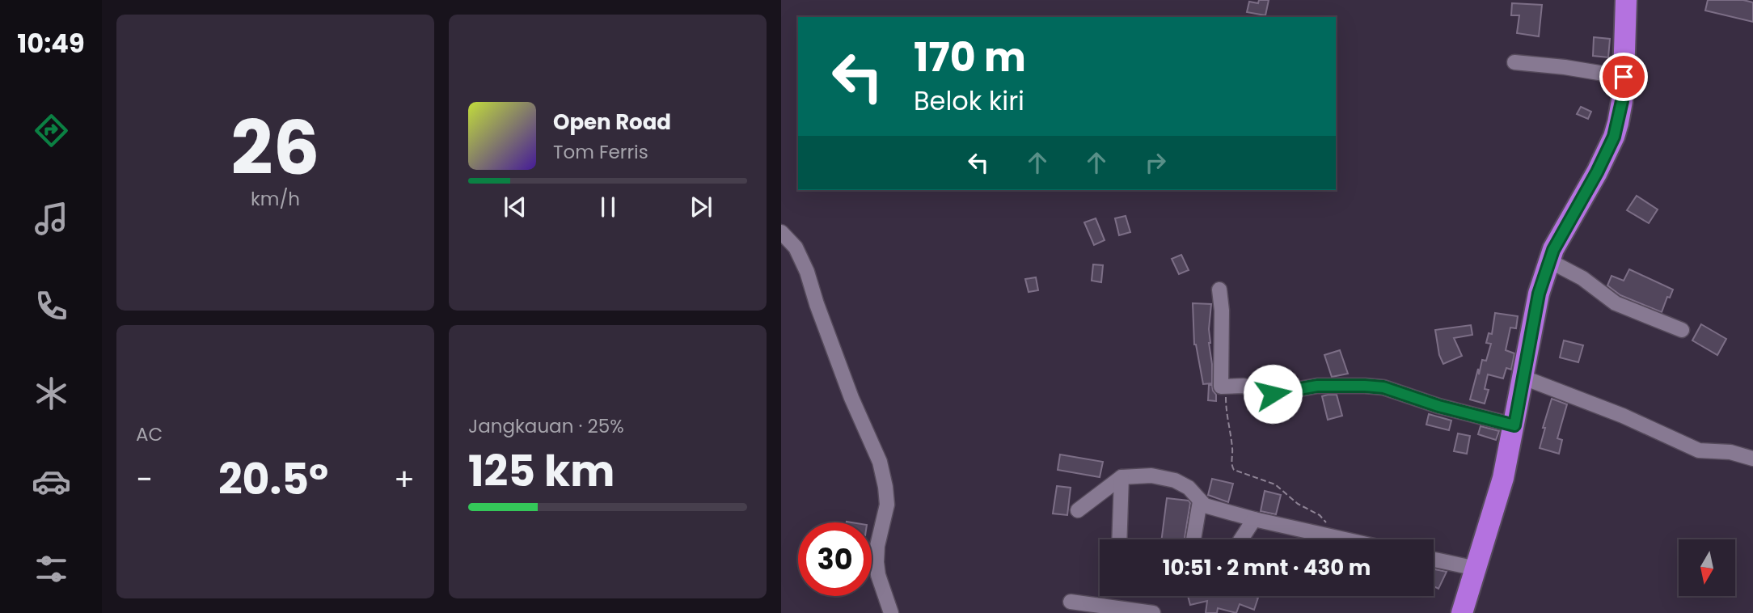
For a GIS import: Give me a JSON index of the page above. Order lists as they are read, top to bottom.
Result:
{
  "north": "bottom",
  "page": {
    "tabs": "10:49",
    "tile": [
      ["26", "km/h"],
      "AC",
      ["Jangkauan · 25%", "125 km"]
    ],
    "turn": ["170 m", "Belok kiri"],
    "song": ["Open Road", "Tom Ferris"],
    "heat": ["−", "20.5°", "+"],
    "limit": "30",
    "trip": "10:51 · 2 mnt · 430 m"
  }
}
